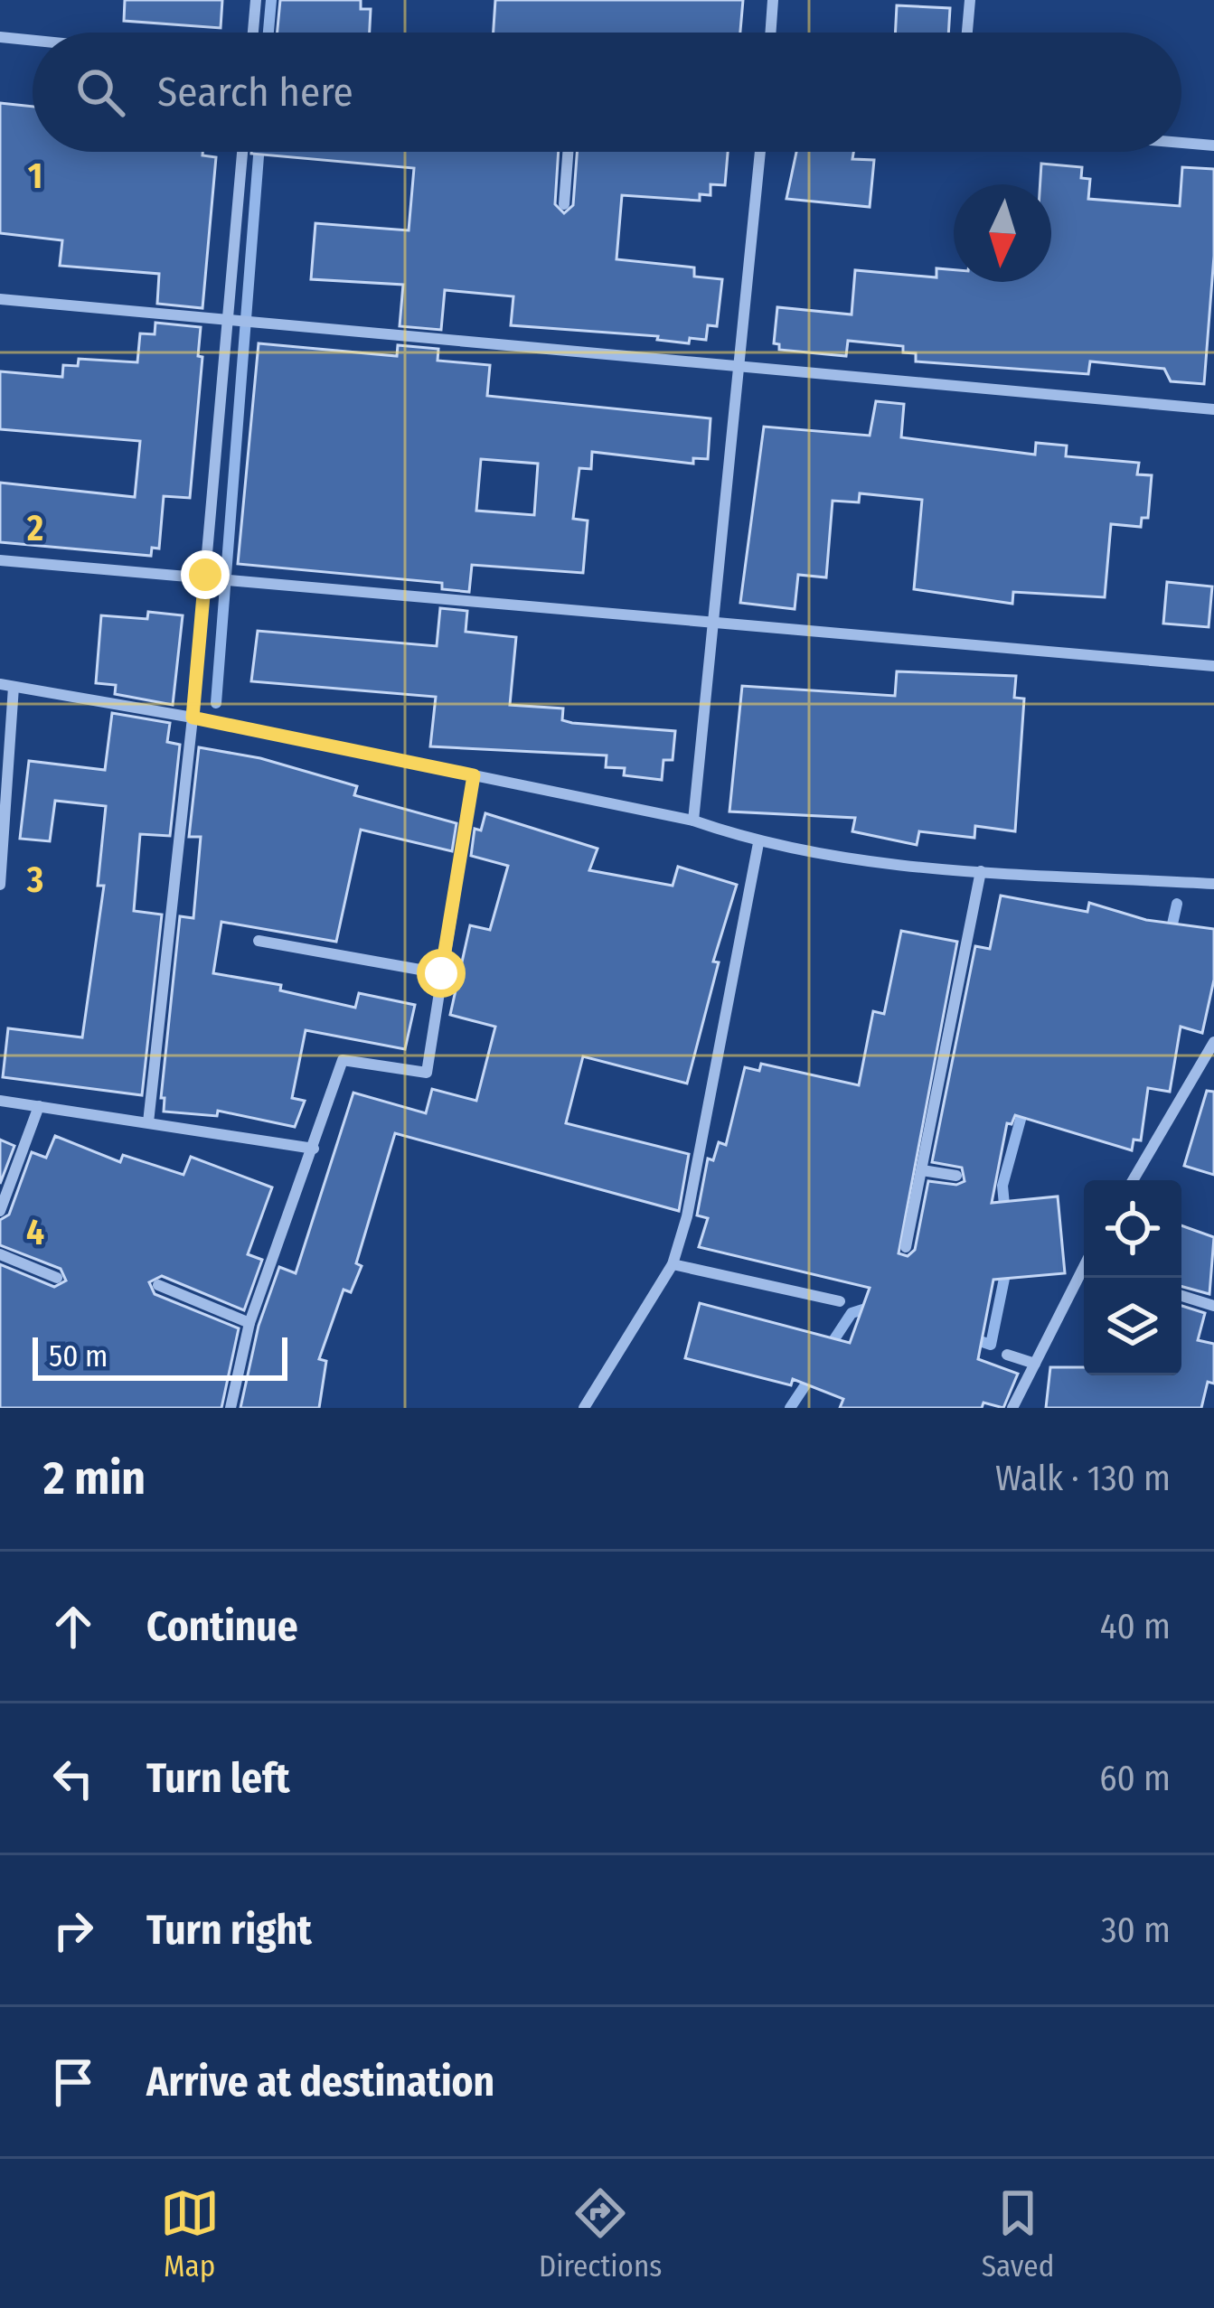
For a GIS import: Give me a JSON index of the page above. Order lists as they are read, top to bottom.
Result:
{
  "scale_bar": "50 m",
  "north": "bottom",
  "page": {
    "search": "Search here",
    "scale": "50 m",
    "heading": ["2 min", "Walk · 130 m"],
    "list": [
      ["Continue", "40 m"],
      ["Turn left", "60 m"],
      ["Turn right", "30 m"],
      "Arrive at destination"
    ],
    "nav": ["Map", "Directions", "Saved"]
  },
  "grid": {
    "rows": [
      "1",
      "2",
      "3",
      "4"
    ]
  }
}
